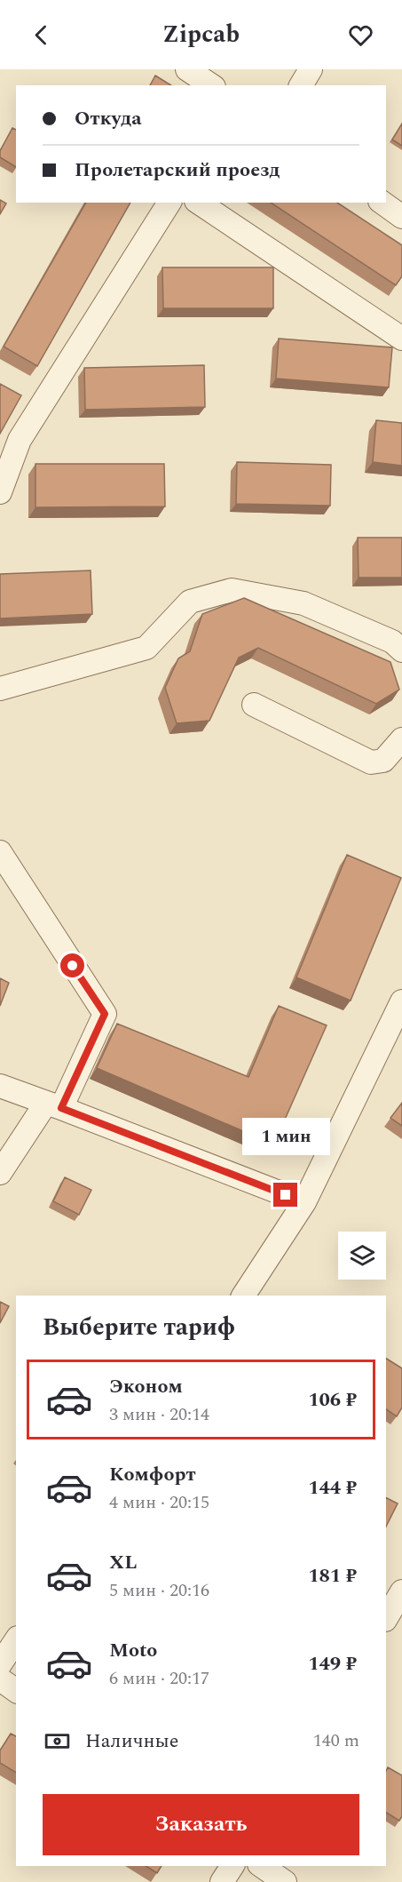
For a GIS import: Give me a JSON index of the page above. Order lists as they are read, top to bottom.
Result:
{
  "page": {
    "header": "Zipcab",
    "banner": ["Откуда", "Пролетарский проезд"],
    "bubble": "1 мин",
    "heading": "Выберите тариф",
    "list": [
      {
        "name": "Эконом",
        "note": "3 мин · 20:14",
        "value": "106 ₽"
      },
      {
        "name": "Комфорт",
        "note": "4 мин · 20:15",
        "value": "144 ₽"
      },
      {
        "name": "XL",
        "note": "5 мин · 20:16",
        "value": "181 ₽"
      },
      {
        "name": "Moto",
        "note": "6 мин · 20:17",
        "value": "149 ₽"
      }
    ],
    "pay": ["Наличные", "140 m"],
    "buttons": "Заказать"
  }
}
